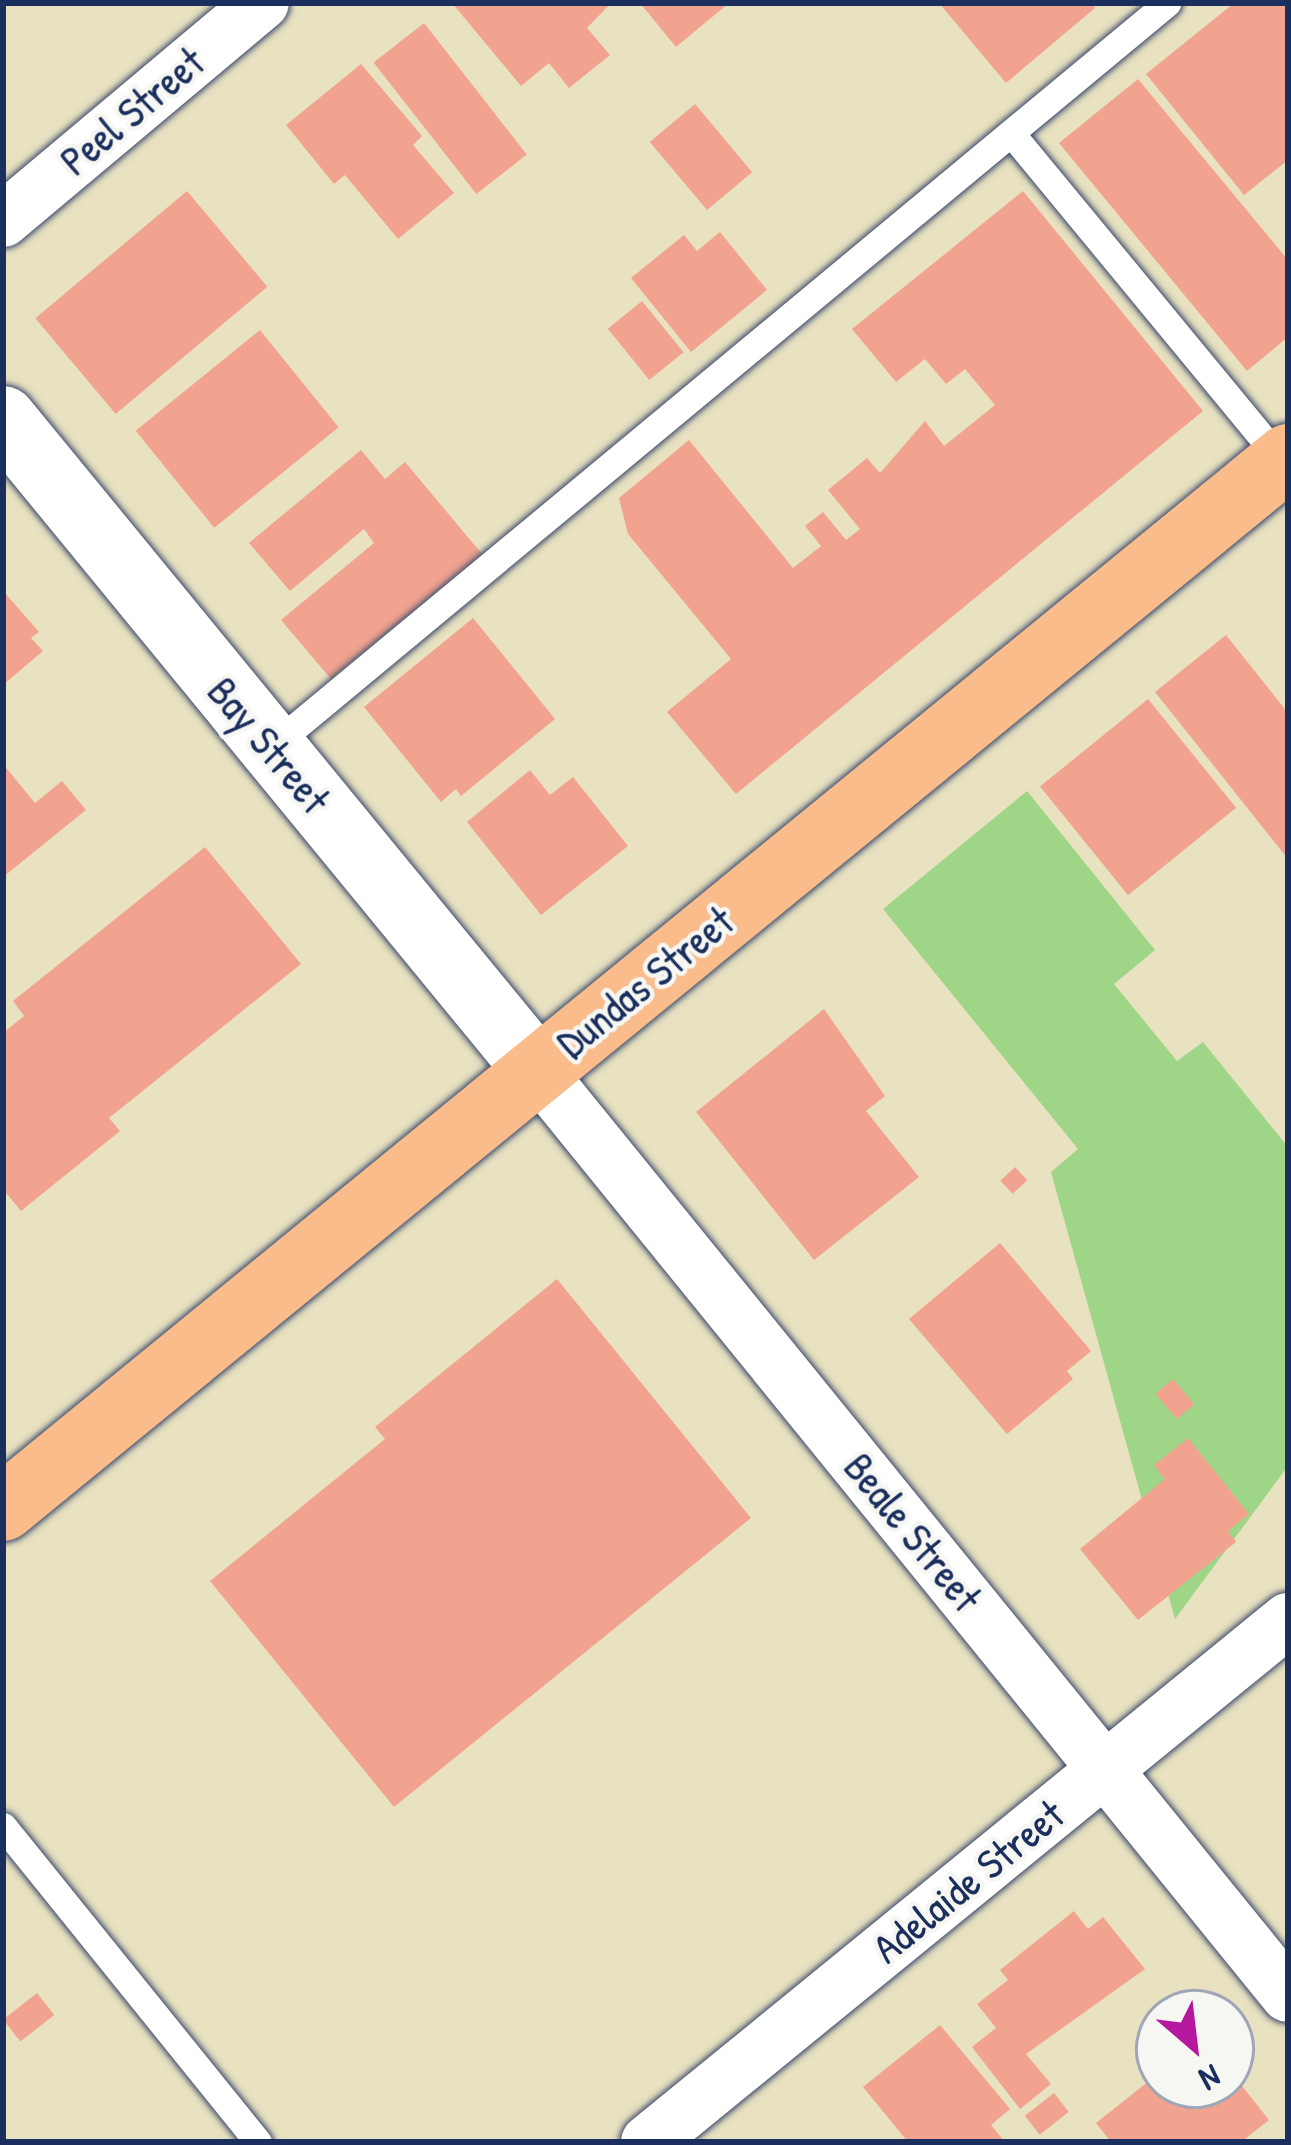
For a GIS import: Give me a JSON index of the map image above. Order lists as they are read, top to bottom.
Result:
{
  "streets": {
    "main road": ["Dundas Street"],
    "street": [
      "Peel Street",
      "Bay Street",
      "Beale Street",
      "Adelaide Street"
    ]
  },
  "crossings": [
    ["Bay Street", "Dundas Street"],
    ["Bay Street", "Beale Street"],
    ["Dundas Street", "Beale Street"],
    ["Beale Street", "Adelaide Street"]
  ],
  "north": "bottom right"
}
